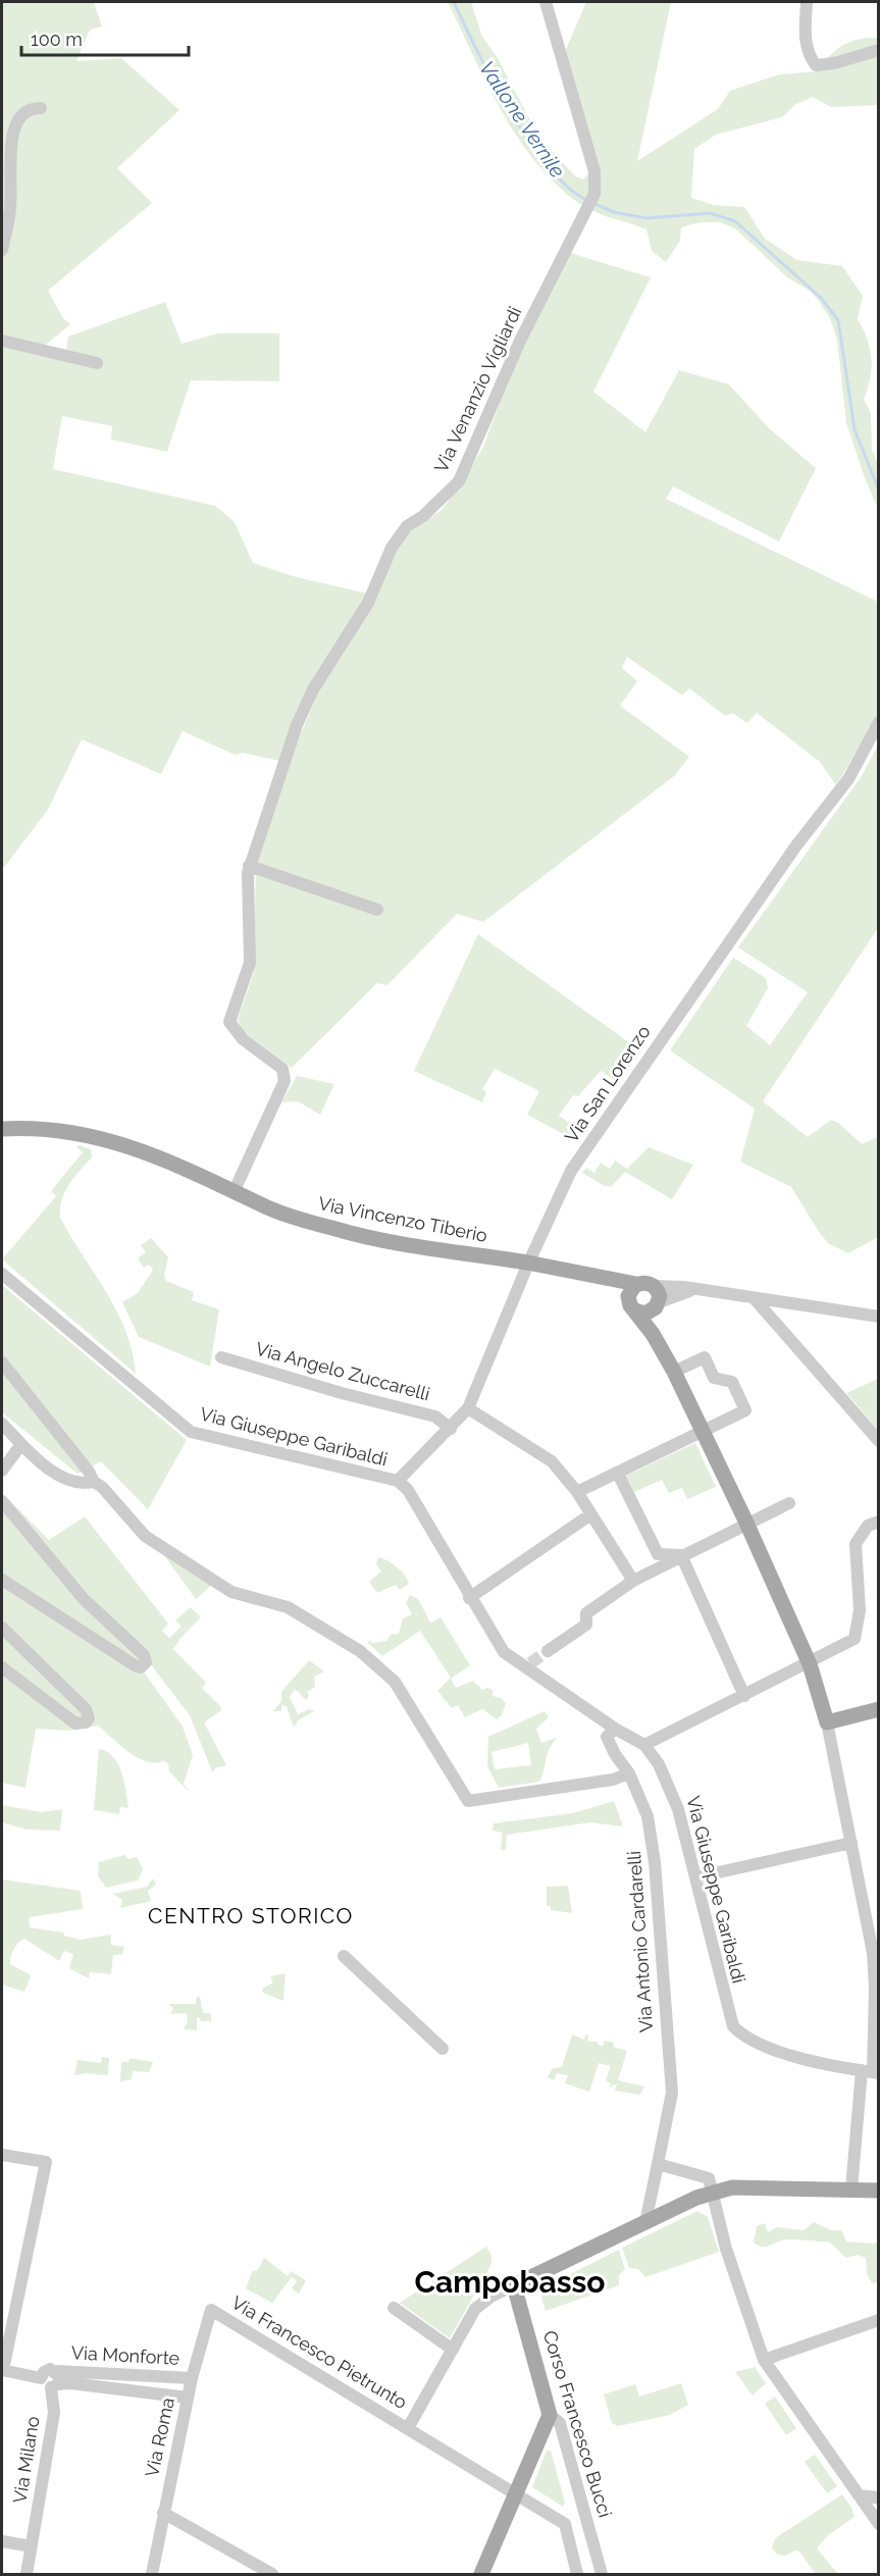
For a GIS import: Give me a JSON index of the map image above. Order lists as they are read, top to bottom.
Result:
{
  "streets": {
    "main road": ["Via Vincenzo Tiberio", "Corso Francesco Bucci"],
    "street": [
      "Via Venanzio Vigliardi",
      "Via San Lorenzo",
      "Via Angelo Zuccarelli",
      "Via Giuseppe Garibaldi",
      "Via Antonio Cardarelli",
      "Via Francesco Pietrunto",
      "Via Monforte",
      "Via Roma",
      "Via Milano"
    ]
  },
  "crossings": [
    ["Via Venanzio Vigliardi", "Via Vincenzo Tiberio"],
    ["Via San Lorenzo", "Via Vincenzo Tiberio"],
    ["Via San Lorenzo", "Via Angelo Zuccarelli"],
    ["Via San Lorenzo", "Via Giuseppe Garibaldi"],
    ["Via Giuseppe Garibaldi", "Via Antonio Cardarelli"],
    ["Via Francesco Pietrunto", "Via Roma"],
    ["Via Monforte", "Via Roma"],
    ["Via Monforte", "Via Milano"]
  ],
  "districts": ["CENTRO STORICO", "Campobasso"],
  "water": ["Vallone Vernile"],
  "scale_bar": "100 m"
}
